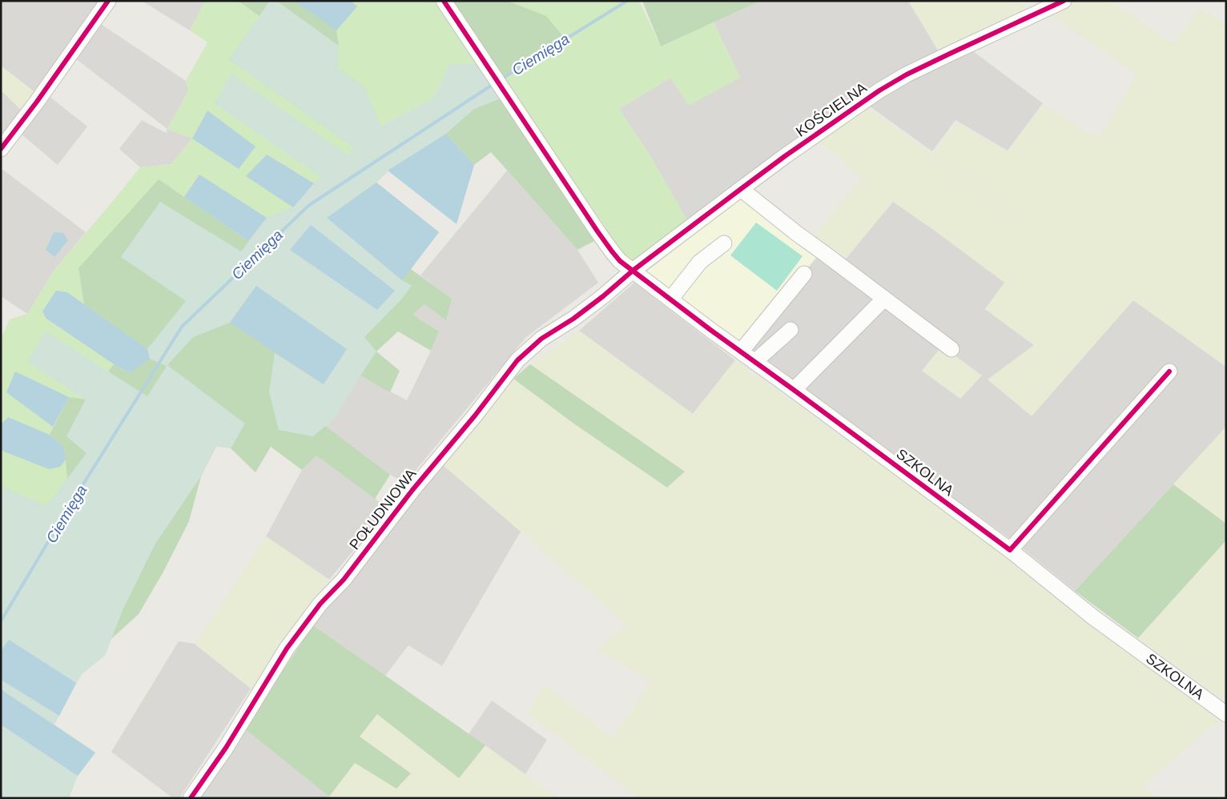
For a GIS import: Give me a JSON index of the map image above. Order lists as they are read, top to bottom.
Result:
{
  "streets": {
    "street": ["KOŚCIELNA", "SZKOLNA", "POŁUDNIOWA"]
  },
  "crossings": [
    ["KOŚCIELNA", "SZKOLNA"],
    ["KOŚCIELNA", "POŁUDNIOWA"],
    ["SZKOLNA", "POŁUDNIOWA"]
  ],
  "water": ["Ciemięga"]
}
